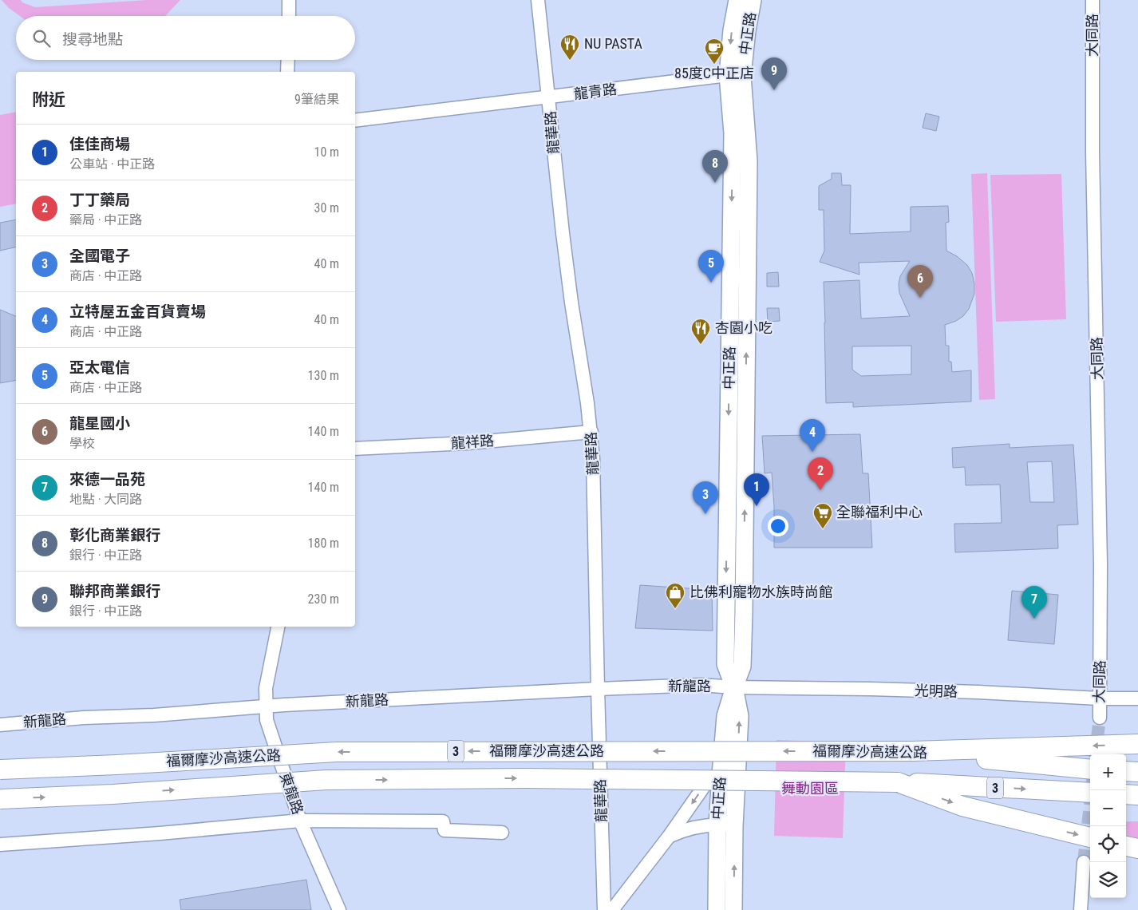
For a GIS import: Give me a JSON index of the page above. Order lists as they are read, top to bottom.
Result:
{
  "streets": {
    "highway": ["3", "福爾摩沙高速公路"],
    "main road": ["中正路"],
    "street": [
      "大同路",
      "龍青路",
      "龍華路",
      "龍祥路",
      "新龍路",
      "光明路",
      "東龍路"
    ]
  },
  "crossings": [
    ["中正路", "龍青路"],
    ["中正路", "新龍路"],
    ["中正路", "光明路"],
    ["大同路", "光明路"],
    ["龍青路", "龍華路"],
    ["龍華路", "龍祥路"],
    ["龍華路", "新龍路"],
    ["新龍路", "光明路"],
    ["新龍路", "東龍路"]
  ],
  "parks": ["舞動園區"],
  "places": {
    "restaurant": ["NU PASTA", "杏園小吃"],
    "cafe": ["85度C中正店"],
    "supermarket": ["全聯福利中心"],
    "shop": ["比佛利寵物水族時尚館"]
  },
  "page": {
    "search": "搜尋地點",
    "pins": [
      "9",
      "8",
      "5",
      "6",
      "4",
      "2",
      "1",
      "3",
      "7"
    ],
    "heading": ["附近", "9筆結果"],
    "list": [
      {
        "mark": "1",
        "name": "佳佳商場",
        "note": "公車站 · 中正路",
        "value": "10 m"
      },
      {
        "mark": "2",
        "name": "丁丁藥局",
        "note": "藥局 · 中正路",
        "value": "30 m"
      },
      {
        "mark": "3",
        "name": "全國電子",
        "note": "商店 · 中正路",
        "value": "40 m"
      },
      {
        "mark": "4",
        "name": "立特屋五金百貨賣場",
        "note": "商店 · 中正路",
        "value": "40 m"
      },
      {
        "mark": "5",
        "name": "亞太電信",
        "note": "商店 · 中正路",
        "value": "130 m"
      },
      {
        "mark": "6",
        "name": "龍星國小",
        "note": "學校",
        "value": "140 m"
      },
      {
        "mark": "7",
        "name": "來德一品苑",
        "note": "地點 · 大同路",
        "value": "140 m"
      },
      {
        "mark": "8",
        "name": "彰化商業銀行",
        "note": "銀行 · 中正路",
        "value": "180 m"
      },
      {
        "mark": "9",
        "name": "聯邦商業銀行",
        "note": "銀行 · 中正路",
        "value": "230 m"
      }
    ],
    "map_buttons": ["+", "−"]
  }
}
